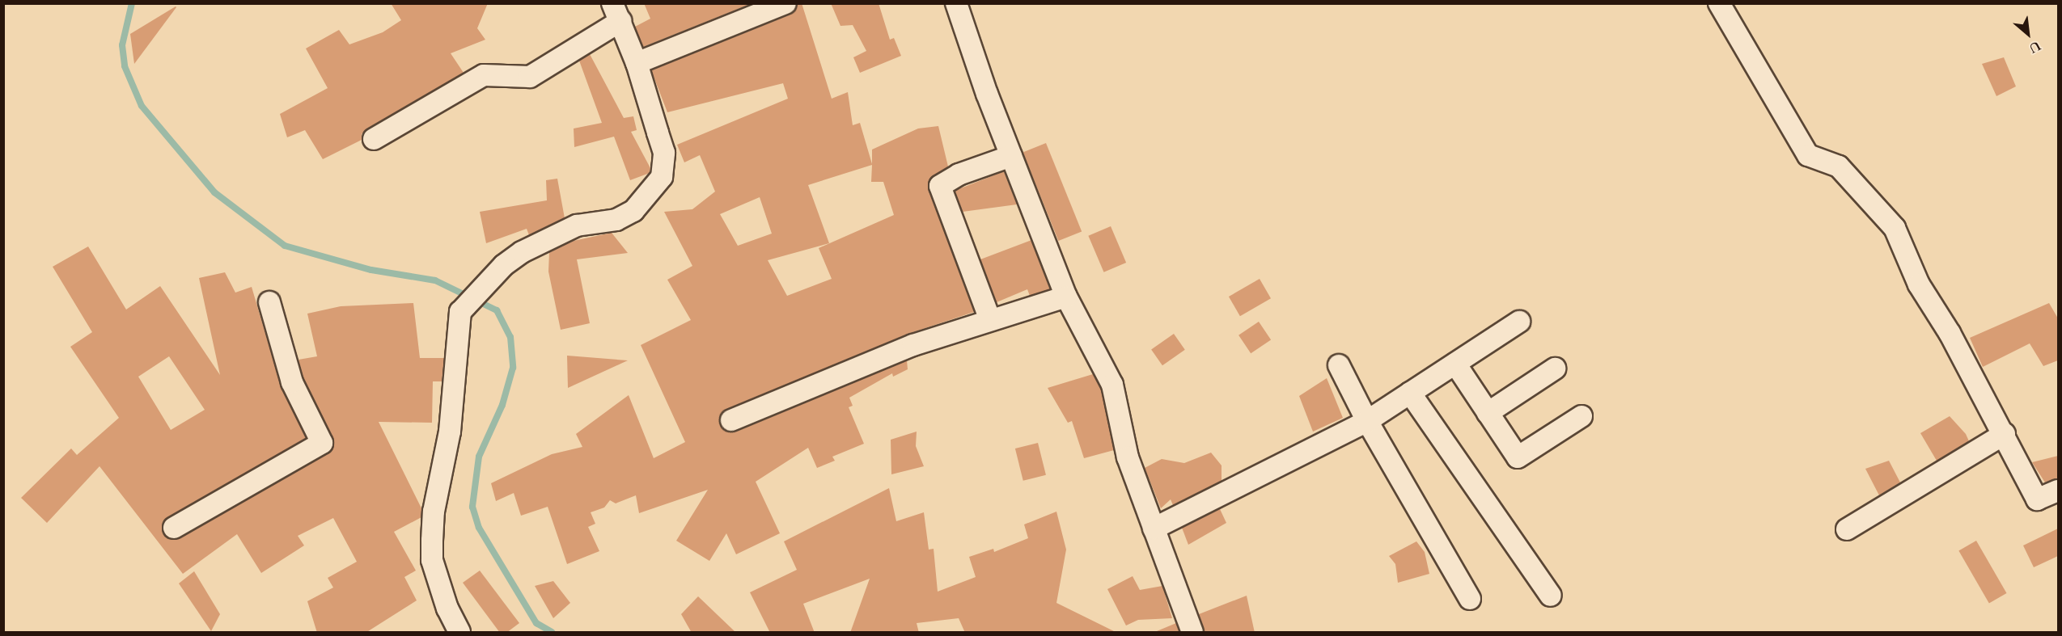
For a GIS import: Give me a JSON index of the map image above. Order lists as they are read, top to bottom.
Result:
{
  "north": "bottom right"
}
